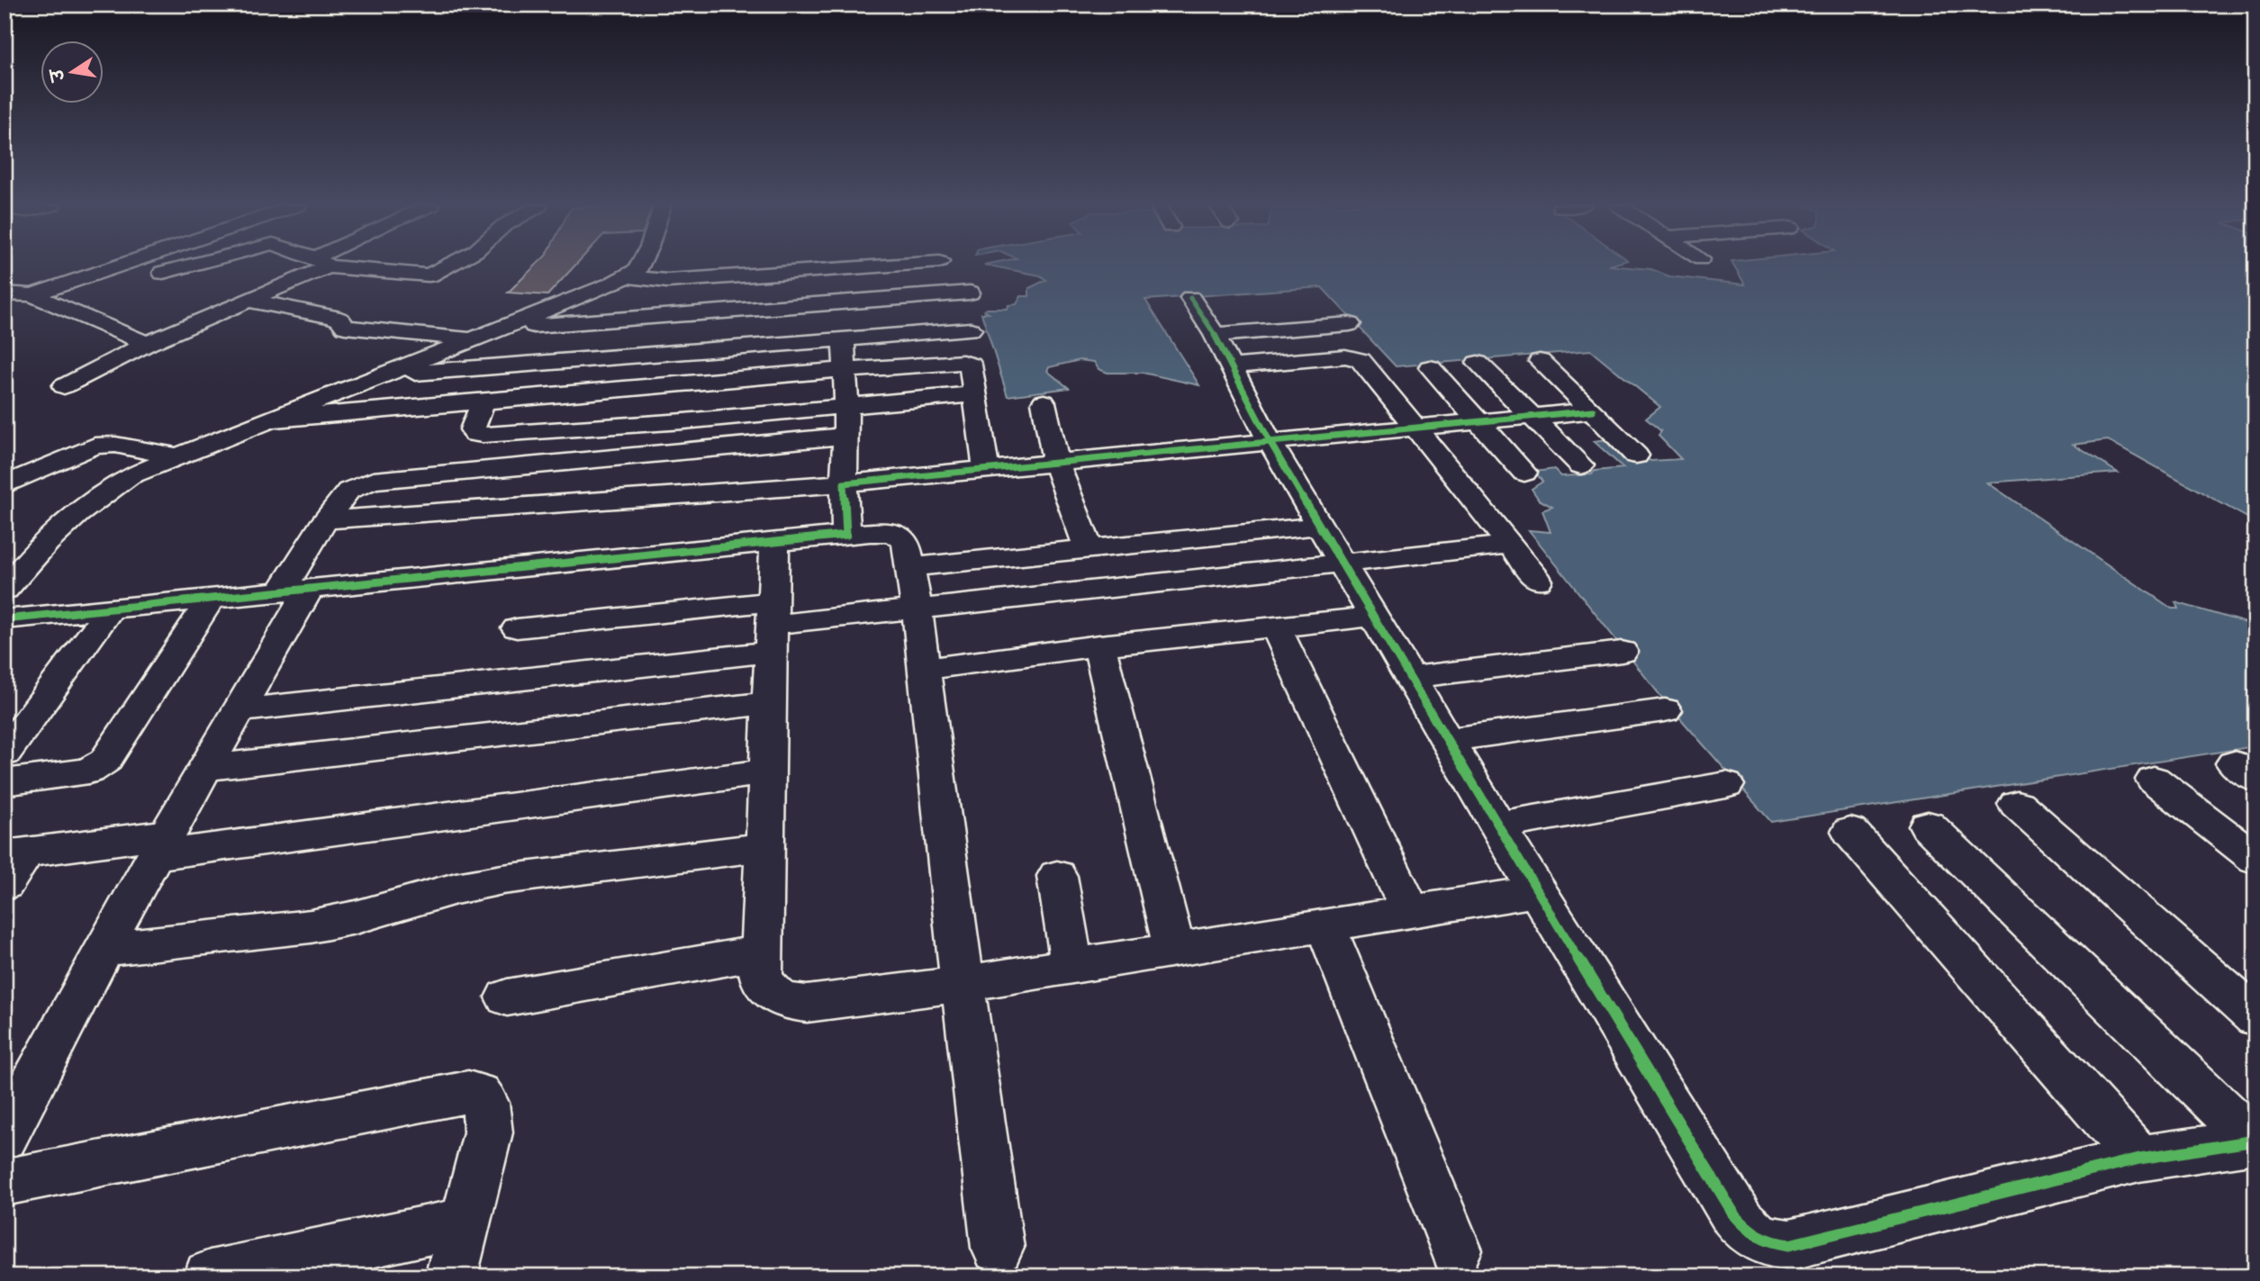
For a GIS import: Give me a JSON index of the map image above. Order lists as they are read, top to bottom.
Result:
{
  "north": "left"
}
